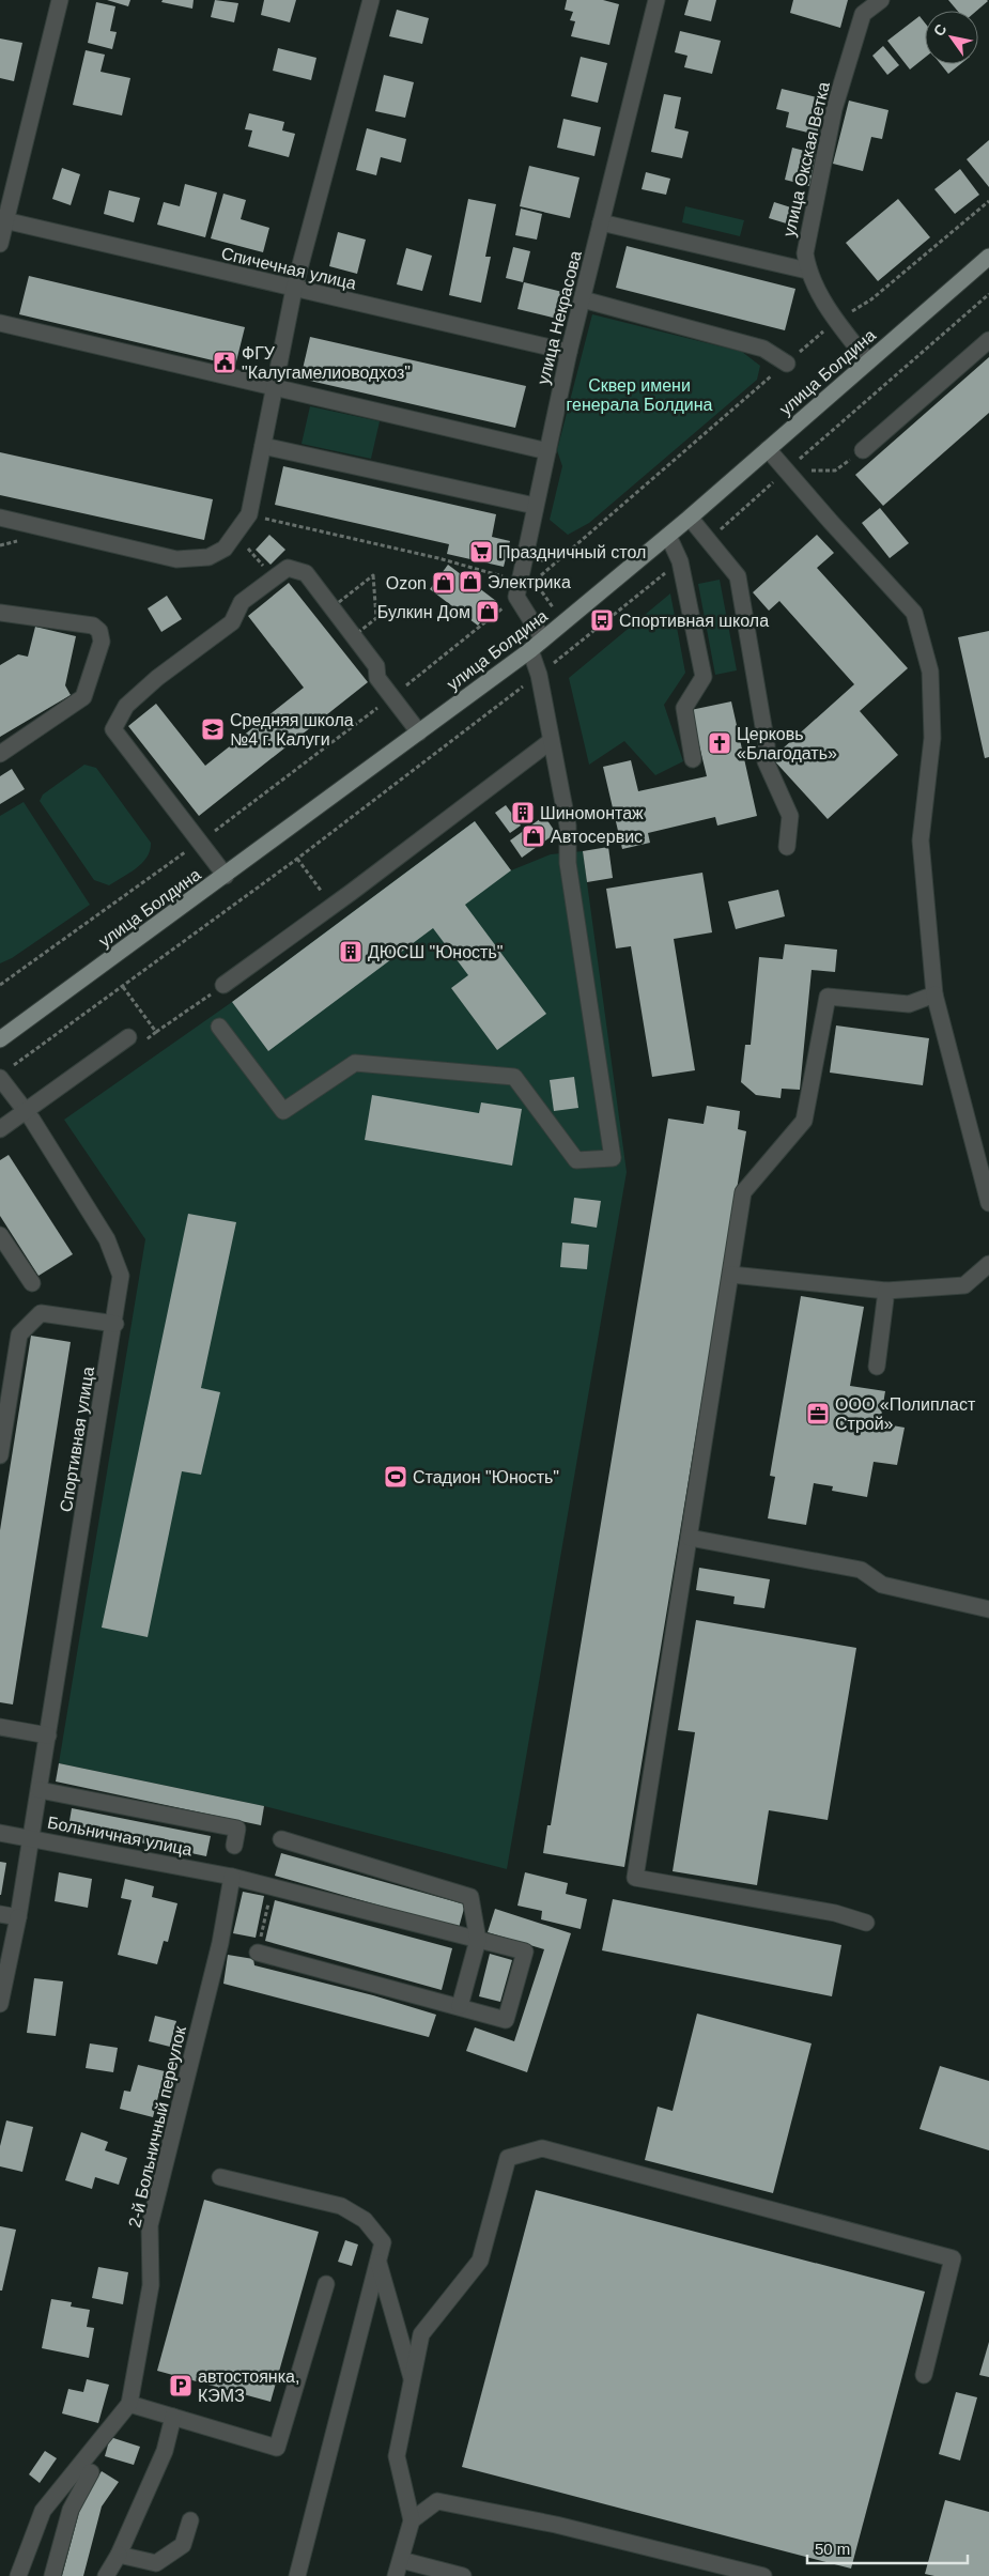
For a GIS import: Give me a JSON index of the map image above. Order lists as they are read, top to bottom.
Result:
{
  "streets": {
    "main road": ["улица Болдина"],
    "street": [
      "улица Окская Ветка",
      "Спичечная улица",
      "улица Некрасова",
      "Спортивная улица",
      "Больничная улица",
      "2-й Больничный переулок"
    ]
  },
  "crossings": [
    ["улица Окская Ветка", "улица Болдина"],
    ["Спичечная улица", "улица Некрасова"],
    ["улица Некрасова", "улица Болдина"],
    ["Спортивная улица", "Больничная улица"],
    ["Больничная улица", "2-й Больничный переулок"]
  ],
  "parks": ["Сквер имени генерала Болдина"],
  "places": {
    "public building": ["ФГУ \"Калугамелиоводхоз\""],
    "supermarket": ["Праздничный стол"],
    "shop": [
      "Электрика",
      "Ozon",
      "Булкин Дом",
      "Автосервис"
    ],
    "bus stop": ["Спортивная школа"],
    "school or university": ["Средняя школа №4 г. Калуги"],
    "church": ["Церковь «Благодать»"],
    "building": ["Шиномонтаж", "ДЮСШ \"Юность\""],
    "office": ["ООО «Полипласт Строй»"],
    "sports": ["Стадион \"Юность\""],
    "parking": ["автостоянка, КЭМЗ"]
  },
  "scale_bar": "50 m",
  "north": "top left"
}
